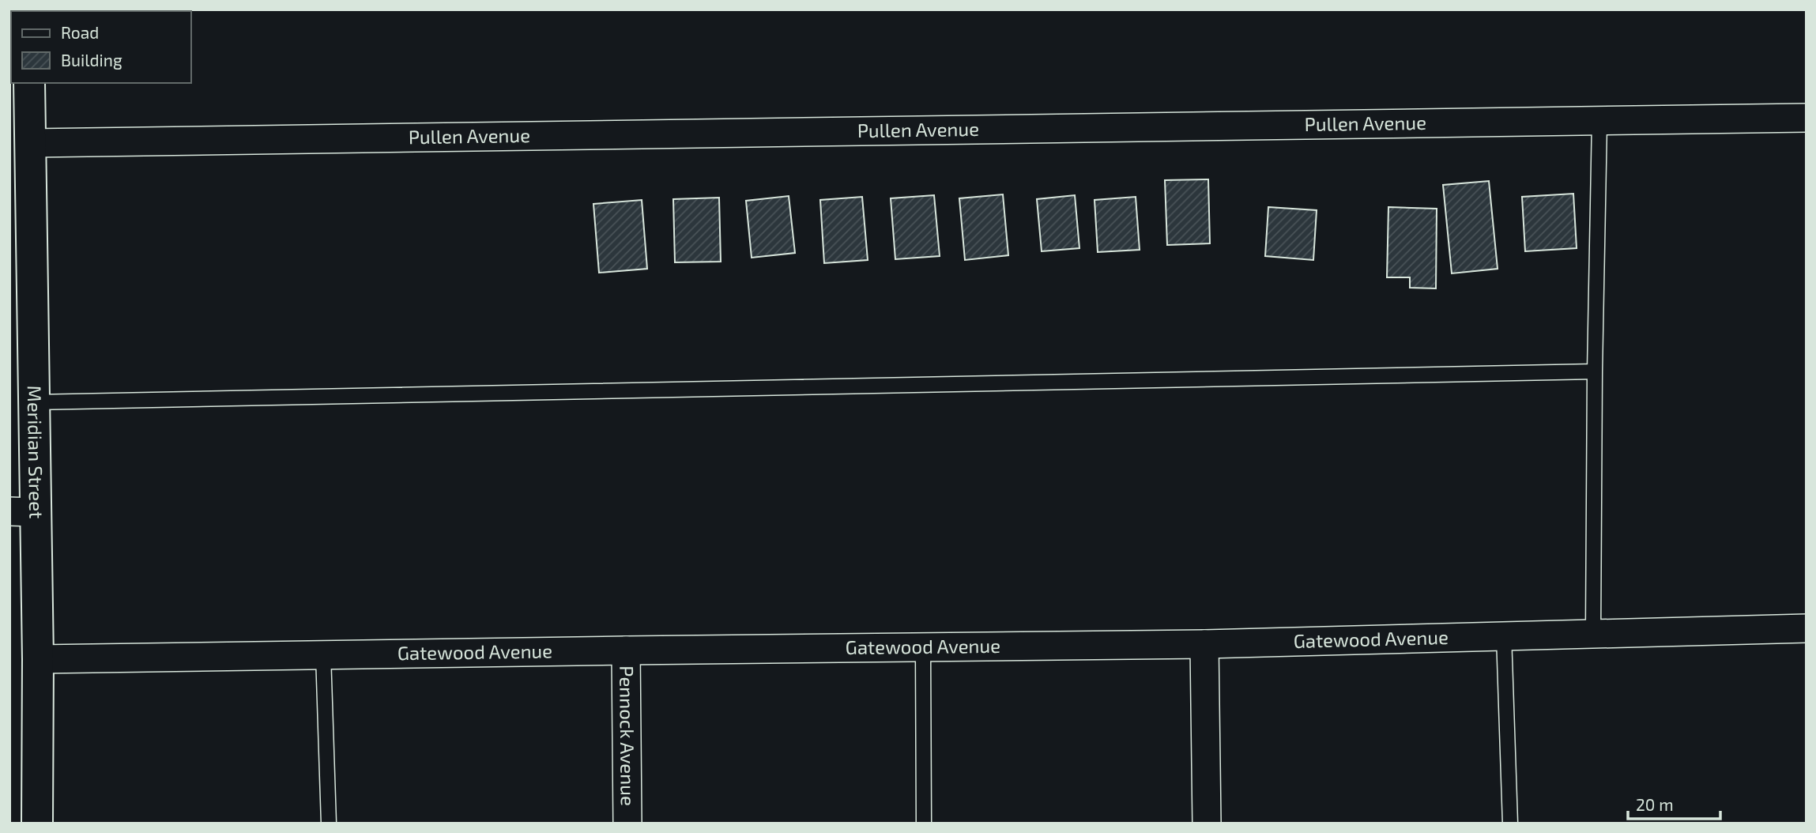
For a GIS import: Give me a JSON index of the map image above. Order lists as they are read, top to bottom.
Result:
{
  "streets": {
    "street": [
      "Pullen Avenue",
      "Meridian Street",
      "Gatewood Avenue",
      "Pennock Avenue"
    ]
  },
  "crossings": [
    ["Pullen Avenue", "Meridian Street"],
    ["Meridian Street", "Gatewood Avenue"],
    ["Gatewood Avenue", "Pennock Avenue"]
  ],
  "legend": ["Road", "Building"],
  "scale_bar": "20 m"
}
